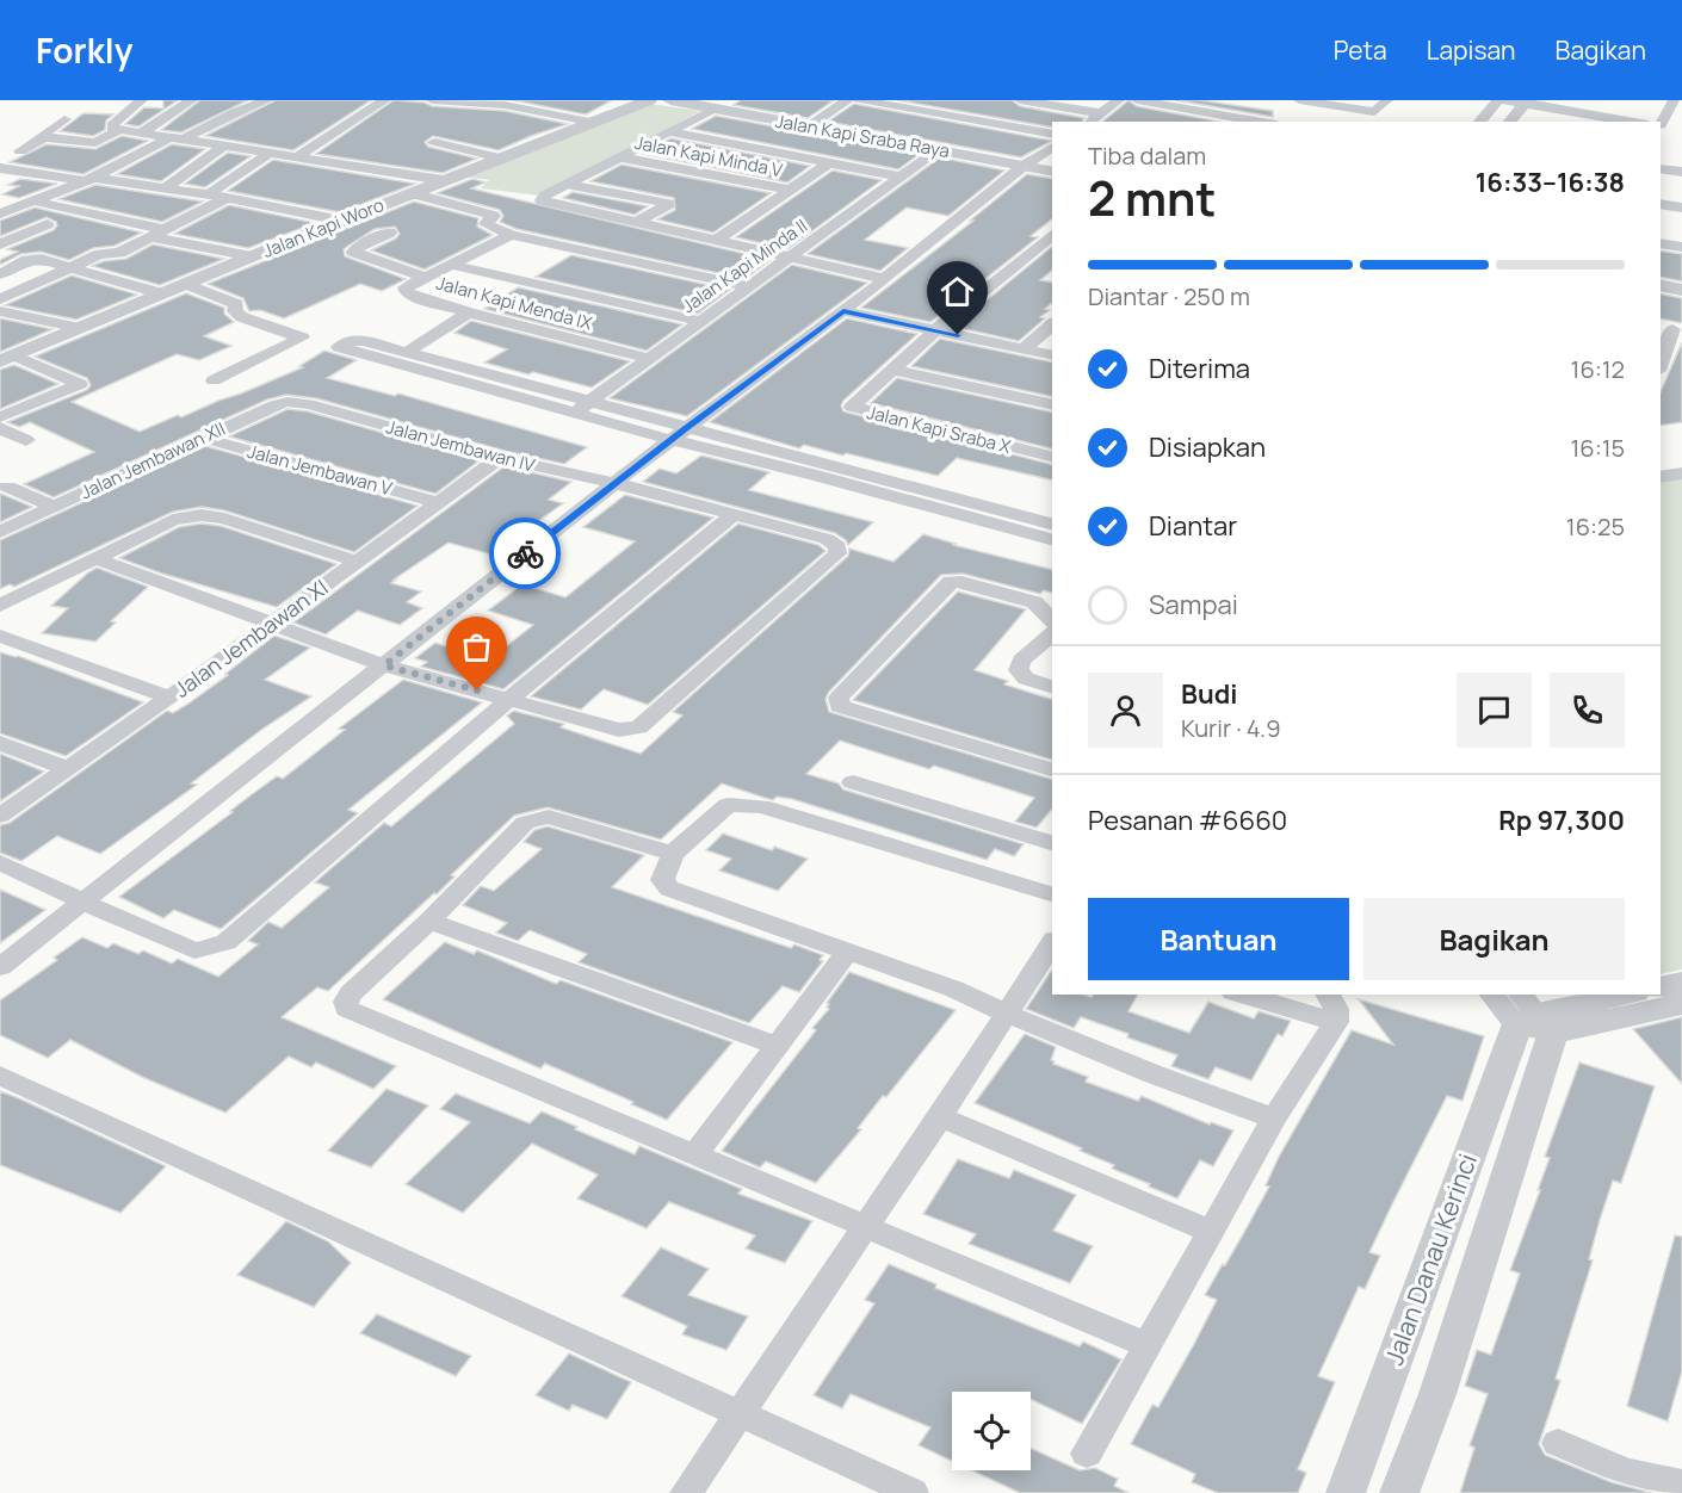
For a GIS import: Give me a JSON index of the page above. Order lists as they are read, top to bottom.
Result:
{
  "streets": {
    "street": [
      "Jalan Kapi Sraba Raya",
      "Jalan Kapi Minda V",
      "Jalan Kapi Woro",
      "Jalan Kapi Minda II",
      "Jalan Kapi Menda IX",
      "Jalan Kapi Sraba X",
      "Jalan Jembawan IV",
      "Jalan Jembawan XII",
      "Jalan Jembawan V",
      "Jalan Jembawan XI",
      "Jalan Danau Kerinci"
    ]
  },
  "crossings": [
    ["Jalan Kapi Sraba Raya", "Jalan Kapi Minda II"],
    ["Jalan Kapi Minda II", "Jalan Kapi Menda IX"],
    ["Jalan Jembawan IV", "Jalan Jembawan XII"],
    ["Jalan Jembawan IV", "Jalan Jembawan XI"],
    ["Jalan Jembawan XII", "Jalan Jembawan V"],
    ["Jalan Jembawan V", "Jalan Jembawan XI"]
  ],
  "page": {
    "header": "Forkly",
    "nav": ["Peta", "Lapisan", "Bagikan"],
    "heading": ["2 mnt", "Tiba dalam", "16:33–16:38"],
    "panel": [
      "Budi",
      "Kurir · 4.9",
      "Pesanan #6660",
      "Rp 97,300"
    ],
    "bar": "Diantar · 250 m",
    "list": [
      ["Diterima", "16:12"],
      ["Disiapkan", "16:15"],
      ["Diantar", "16:25"],
      "Sampai"
    ],
    "buttons": ["Bantuan", "Bagikan"]
  }
}
